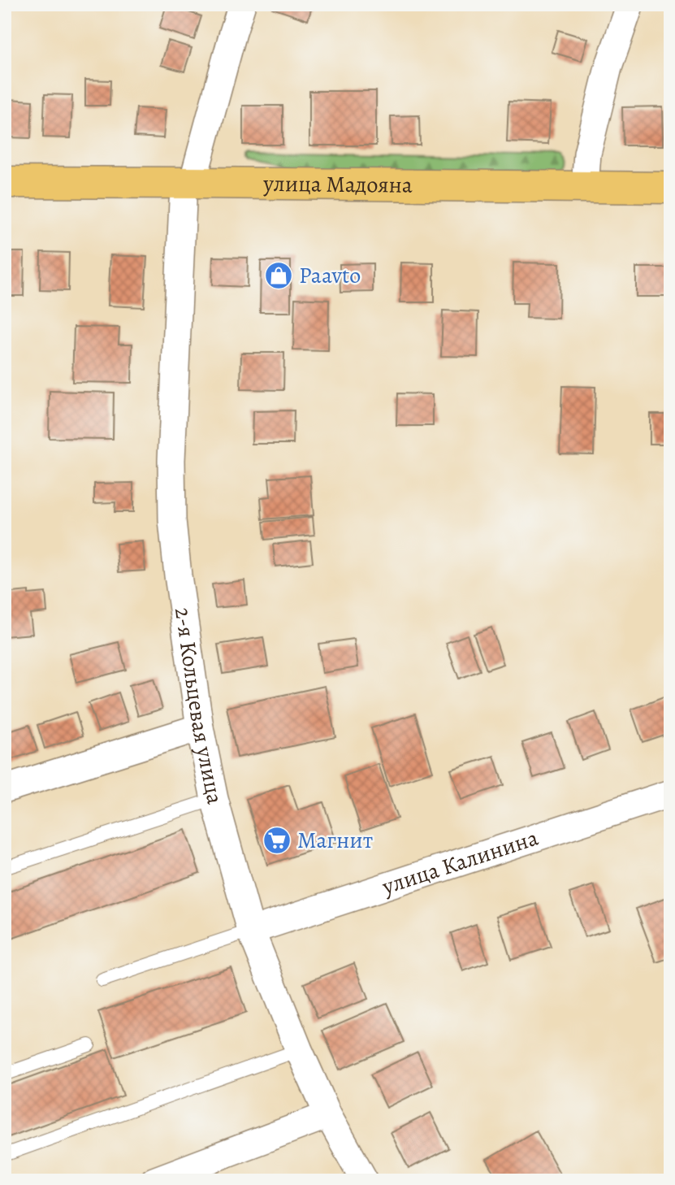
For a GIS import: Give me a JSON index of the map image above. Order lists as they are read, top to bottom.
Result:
{
  "streets": {
    "main road": ["улица Мадояна"],
    "street": ["2-я Кольцевая улица", "улица Калинина"]
  },
  "crossings": [
    ["улица Мадояна", "2-я Кольцевая улица"],
    ["2-я Кольцевая улица", "улица Калинина"]
  ],
  "places": {
    "shop": ["Paavto"],
    "supermarket": ["Магнит"]
  }
}
